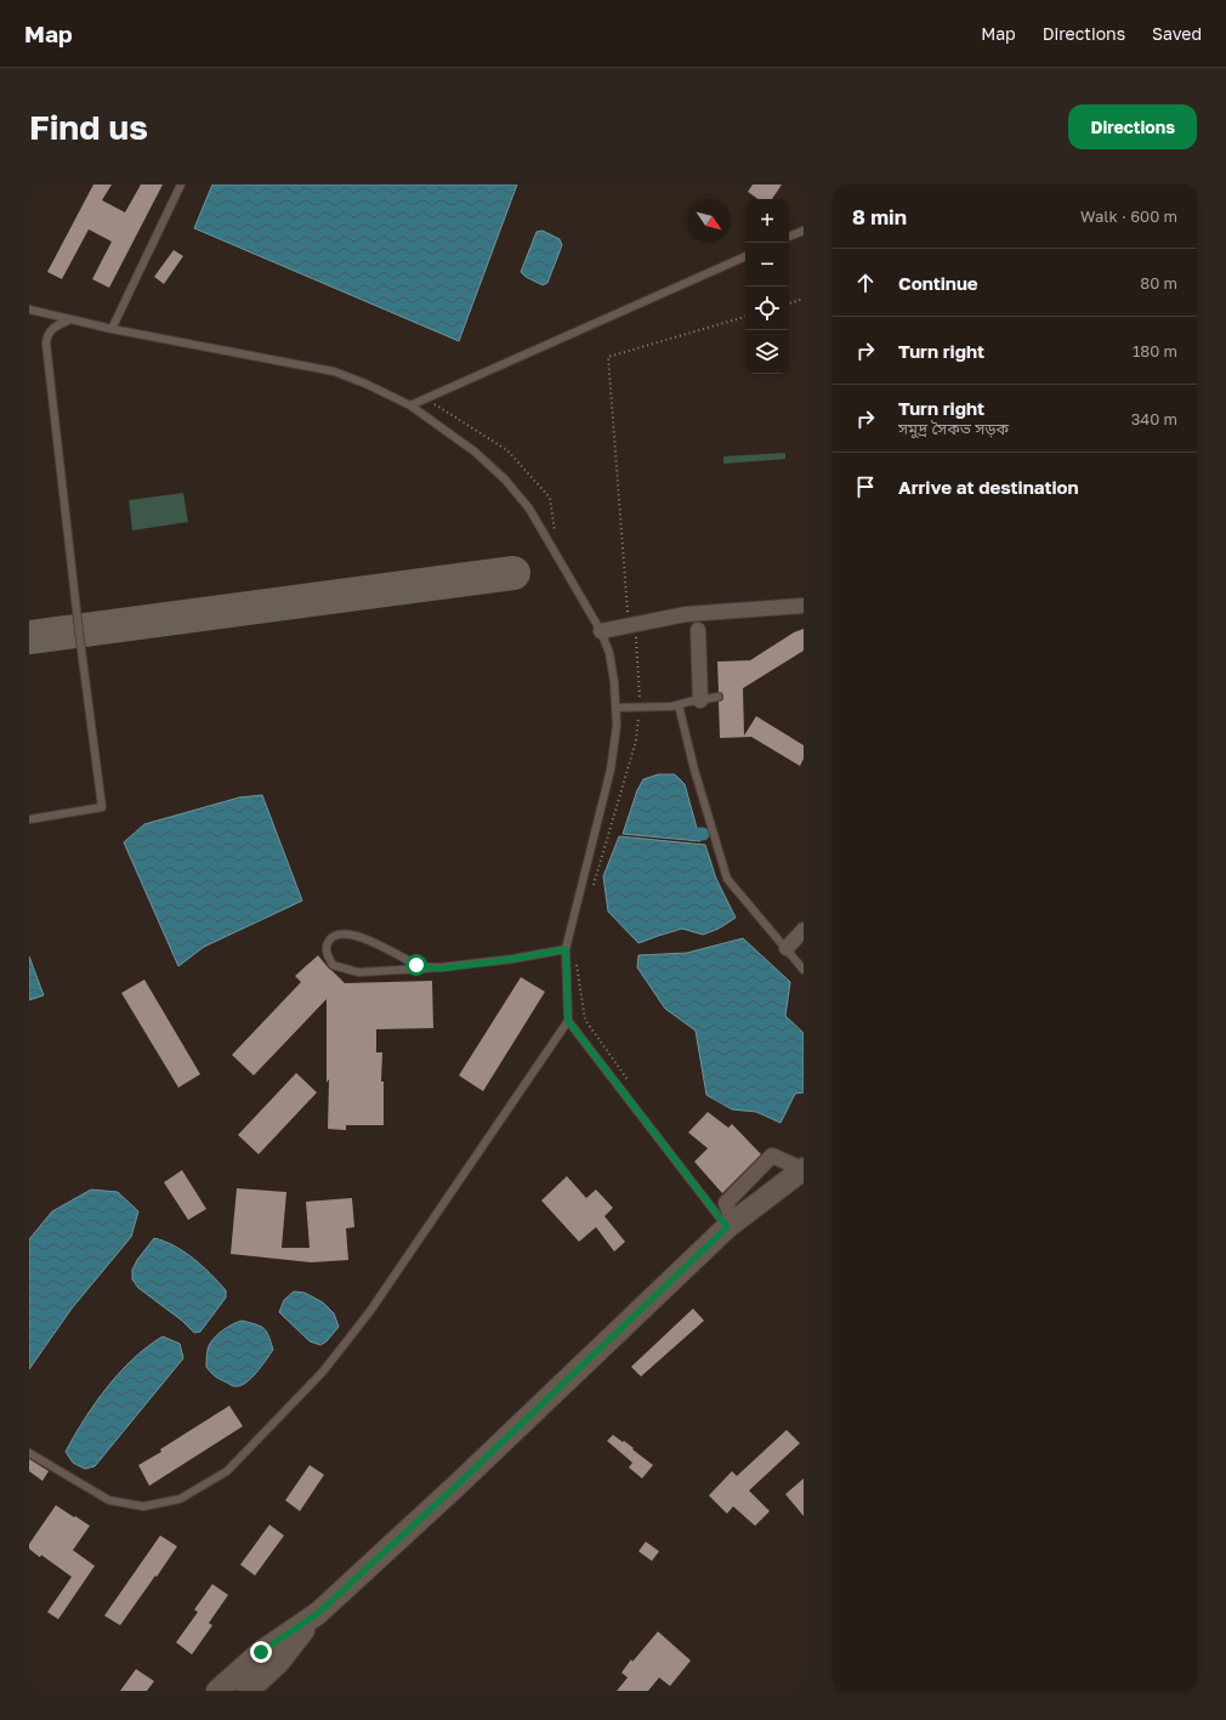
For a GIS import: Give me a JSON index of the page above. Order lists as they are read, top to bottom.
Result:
{
  "north": "bottom right",
  "page": {
    "header": "Map",
    "nav": ["Map", "Directions", "Saved"],
    "buttons": "Directions",
    "title": "Find us",
    "heading": ["8 min", "Walk · 600 m"],
    "map_buttons": ["+", "−"],
    "list": [
      ["Continue", "80 m"],
      ["Turn right", "180 m"],
      ["Turn right", "সমুদ্র সৈকত সড়ক", "340 m"],
      "Arrive at destination"
    ]
  }
}
